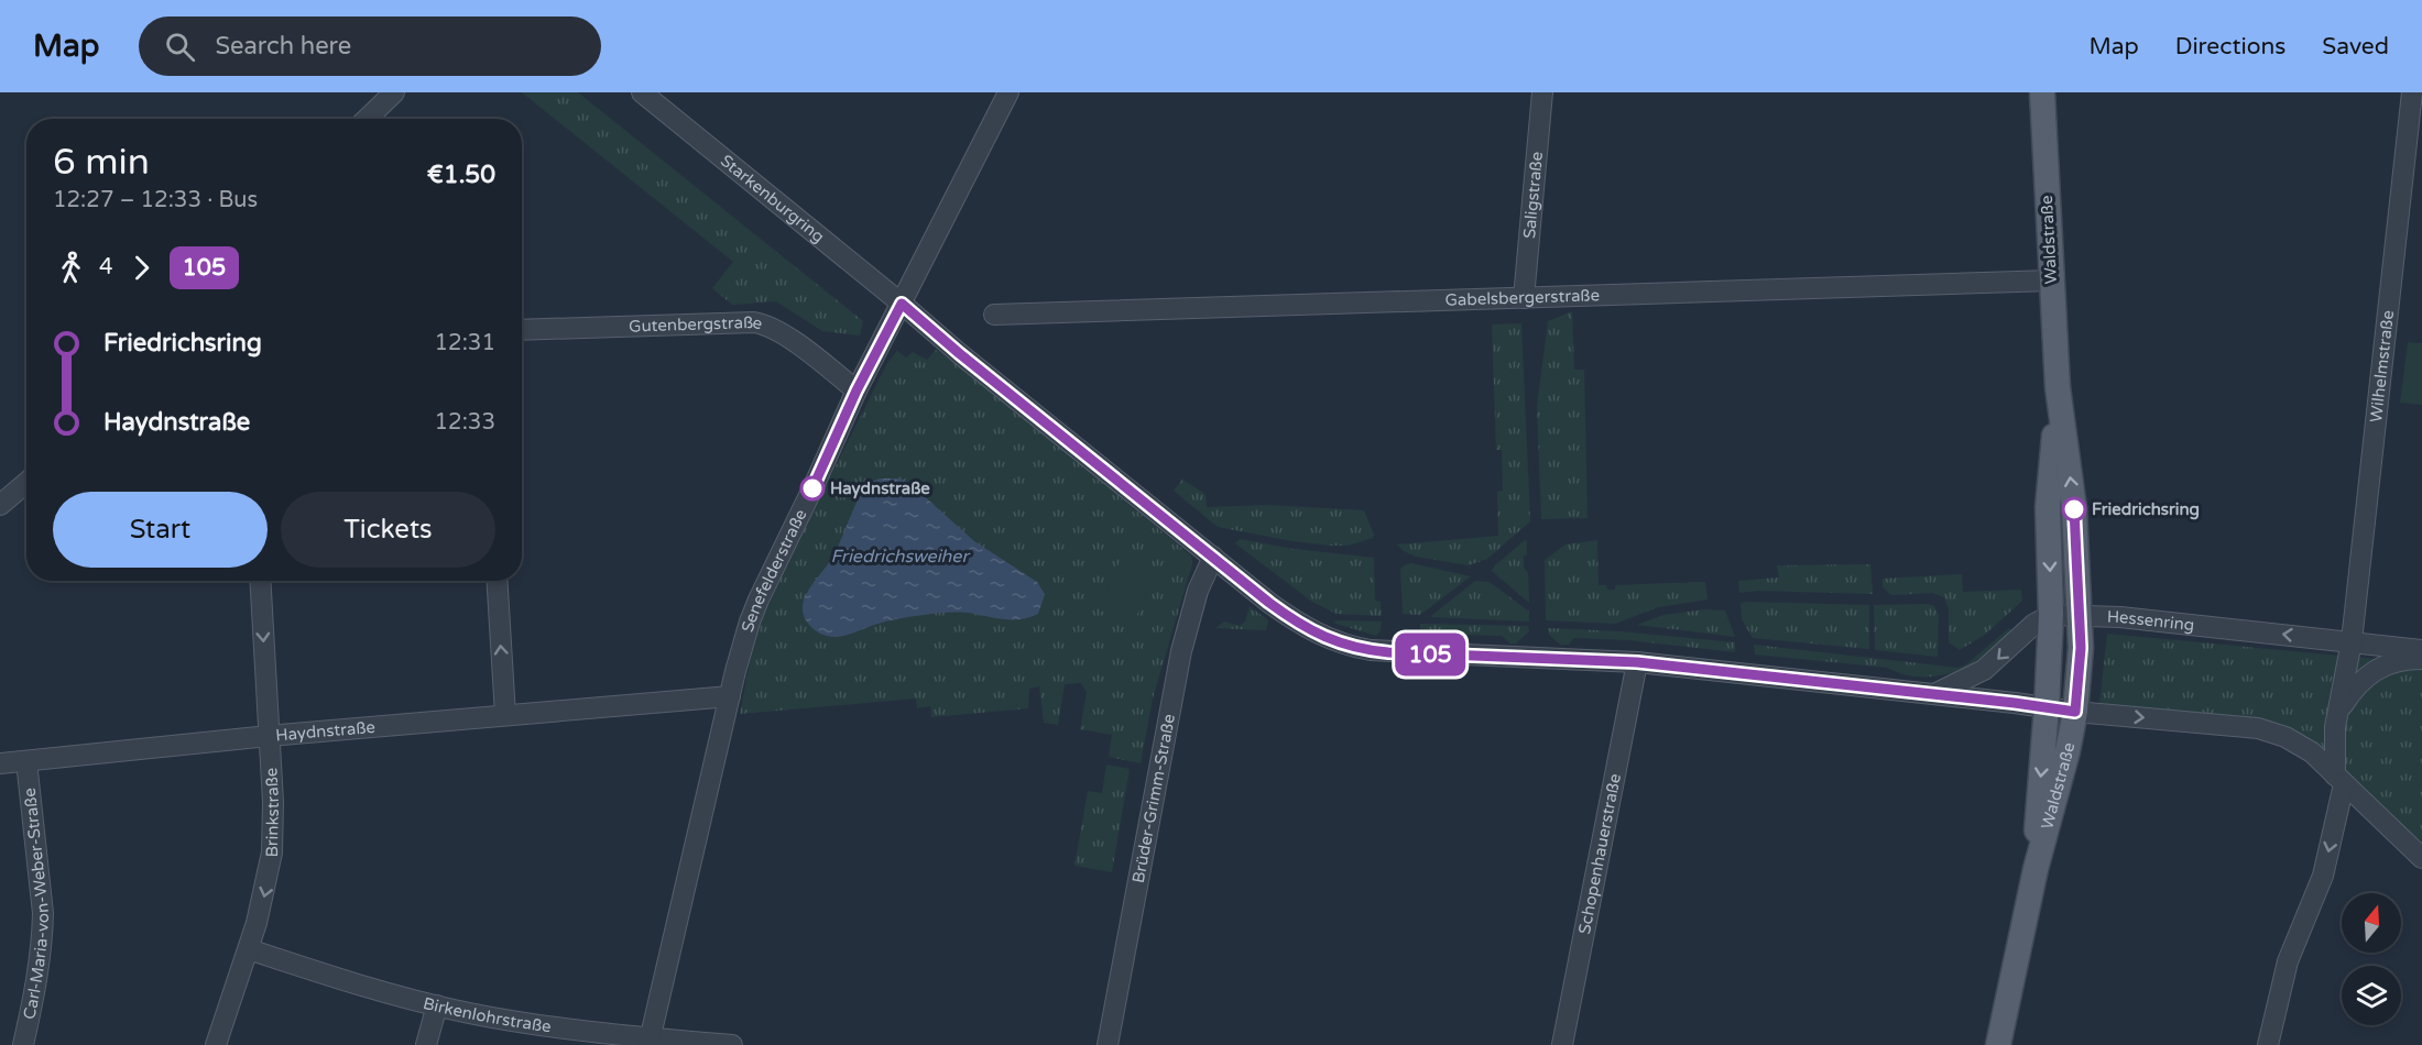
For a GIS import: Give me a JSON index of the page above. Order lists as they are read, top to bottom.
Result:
{
  "streets": {
    "main road": ["Waldstraße"],
    "street": [
      "Saligstraße",
      "Starkenburgring",
      "Gabelsbergerstraße",
      "Gutenbergstraße",
      "Wilhelmstraße",
      "Senefelderstraße",
      "Hessenring",
      "Haydnstraße",
      "Brüder-Grimm-Straße",
      "Brinkstraße",
      "Schopenhauerstraße",
      "Carl-Maria-von-Weber-Straße",
      "Birkenlohrstraße"
    ]
  },
  "crossings": [
    ["Saligstraße", "Gabelsbergerstraße"],
    ["Starkenburgring", "Senefelderstraße"],
    ["Waldstraße", "Gabelsbergerstraße"],
    ["Waldstraße", "Hessenring"],
    ["Gutenbergstraße", "Senefelderstraße"],
    ["Wilhelmstraße", "Hessenring"],
    ["Senefelderstraße", "Haydnstraße"],
    ["Senefelderstraße", "Birkenlohrstraße"],
    ["Haydnstraße", "Brinkstraße"],
    ["Haydnstraße", "Carl-Maria-von-Weber-Straße"],
    ["Brinkstraße", "Birkenlohrstraße"]
  ],
  "one_way": ["Brinkstraße"],
  "water": ["Friedrichsweiher"],
  "places": ["Haydnstraße", "Friedrichsring"],
  "lines": ["bus line 105"],
  "north": "top",
  "page": {
    "header": "Map",
    "search": "Search here",
    "nav": ["Map", "Directions", "Saved"],
    "on_map": "105",
    "heading": ["6 min", "12:27 – 12:33 · Bus", "€1.50"],
    "legs": ["4", "105"],
    "list": [
      {
        "name": "Friedrichsring",
        "value": "12:31"
      },
      {
        "name": "Haydnstraße",
        "value": "12:33"
      }
    ],
    "buttons": ["Start", "Tickets"]
  }
}
